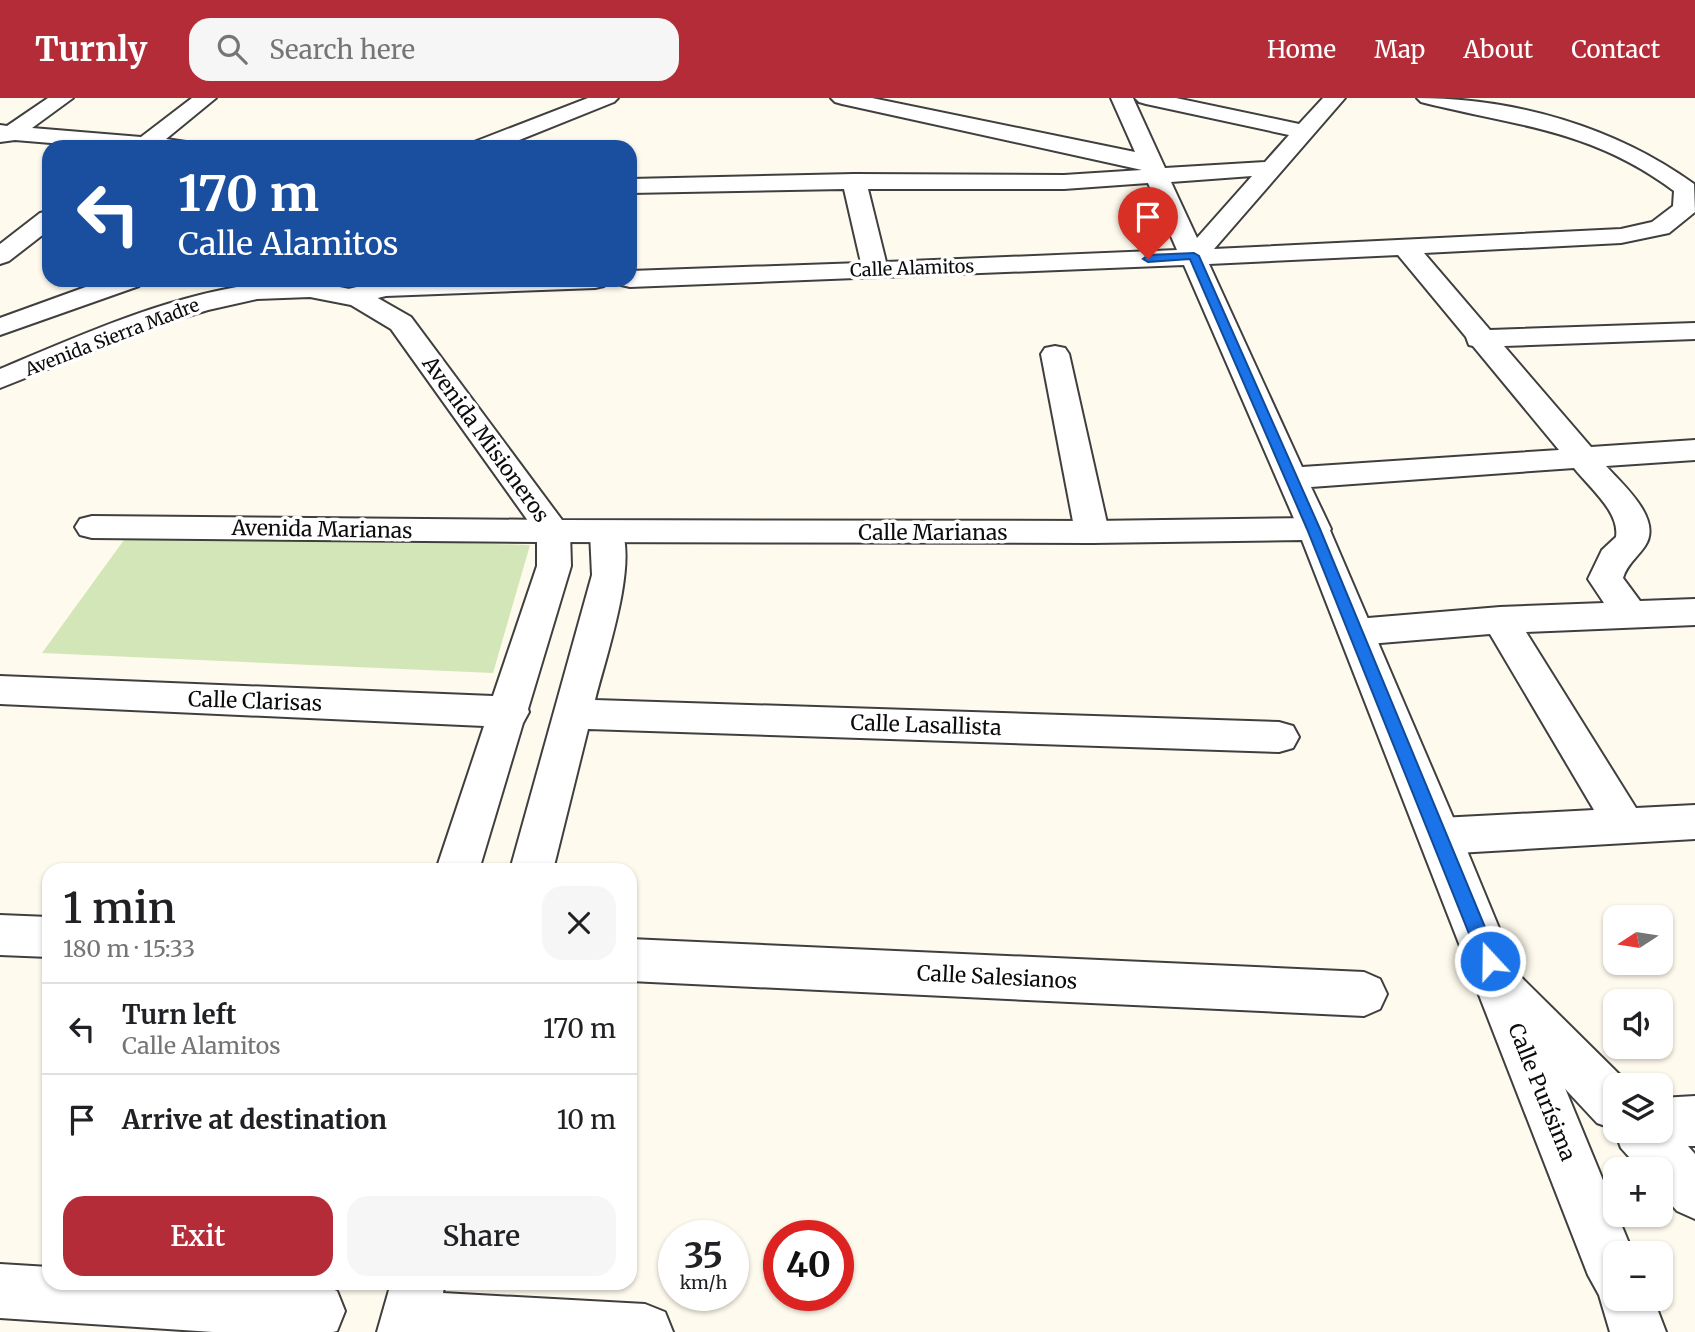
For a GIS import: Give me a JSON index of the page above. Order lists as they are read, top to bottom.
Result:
{
  "streets": {
    "street": [
      "Calle Alamitos",
      "Avenida Sierra Madre",
      "Avenida Misioneros",
      "Avenida Marianas",
      "Calle Marianas",
      "Calle Clarisas",
      "Calle Lasallista",
      "Calle Salesianos",
      "Calle Purísima"
    ]
  },
  "crossings": [
    ["Calle Alamitos", "Calle Purísima"],
    ["Avenida Misioneros", "Avenida Marianas"],
    ["Avenida Misioneros", "Calle Marianas"],
    ["Avenida Misioneros", "Calle Clarisas"],
    ["Avenida Marianas", "Calle Marianas"],
    ["Calle Marianas", "Calle Purísima"]
  ],
  "north": "left",
  "page": {
    "header": "Turnly",
    "search": "Search here",
    "nav": [
      "Home",
      "Map",
      "About",
      "Contact"
    ],
    "turn": ["170 m", "Calle Alamitos"],
    "heading": ["1 min", "180 m · 15:33"],
    "map_buttons": ["+", "−"],
    "list": [
      {
        "name": "Turn left",
        "note": "Calle Alamitos",
        "value": "170 m"
      },
      {
        "name": "Arrive at destination",
        "value": "10 m"
      }
    ],
    "buttons": ["Exit", "Share"],
    "speed": "35 km/h",
    "limit": "40"
  }
}
